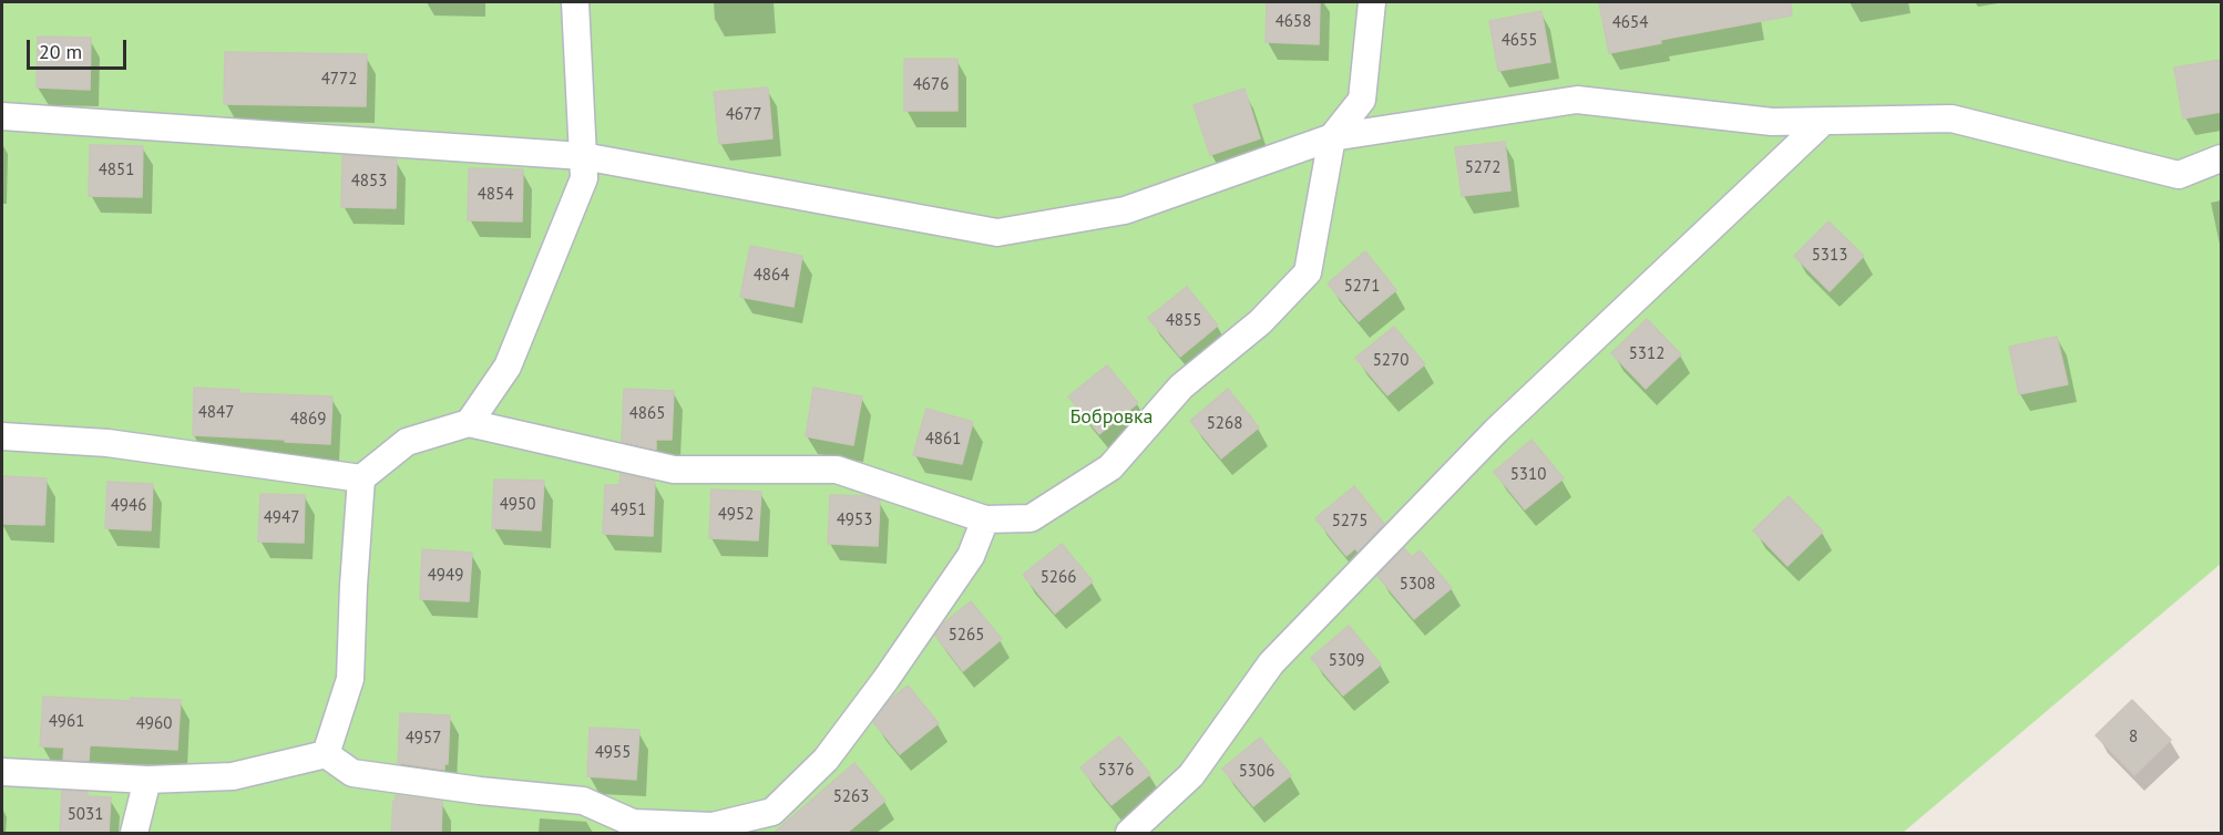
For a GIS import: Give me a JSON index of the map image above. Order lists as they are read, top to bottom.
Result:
{
  "parks": ["Бобровка"],
  "house_numbers": [
    "4658",
    "4654",
    "4655",
    "4772",
    "4676",
    "4677",
    "5272",
    "4851",
    "4853",
    "4854",
    "5313",
    "4864",
    "5271",
    "4855",
    "5312",
    "5270",
    "4847",
    "4865",
    "4869",
    "5268",
    "4861",
    "5310",
    "4950",
    "4946",
    "4951",
    "4952",
    "4947",
    "4953",
    "5275",
    "4949",
    "5266",
    "5308",
    "5265",
    "5309",
    "4961",
    "4960",
    "8",
    "4957",
    "4955",
    "5376",
    "5306",
    "5263",
    "5031"
  ],
  "scale_bar": "20 m"
}
